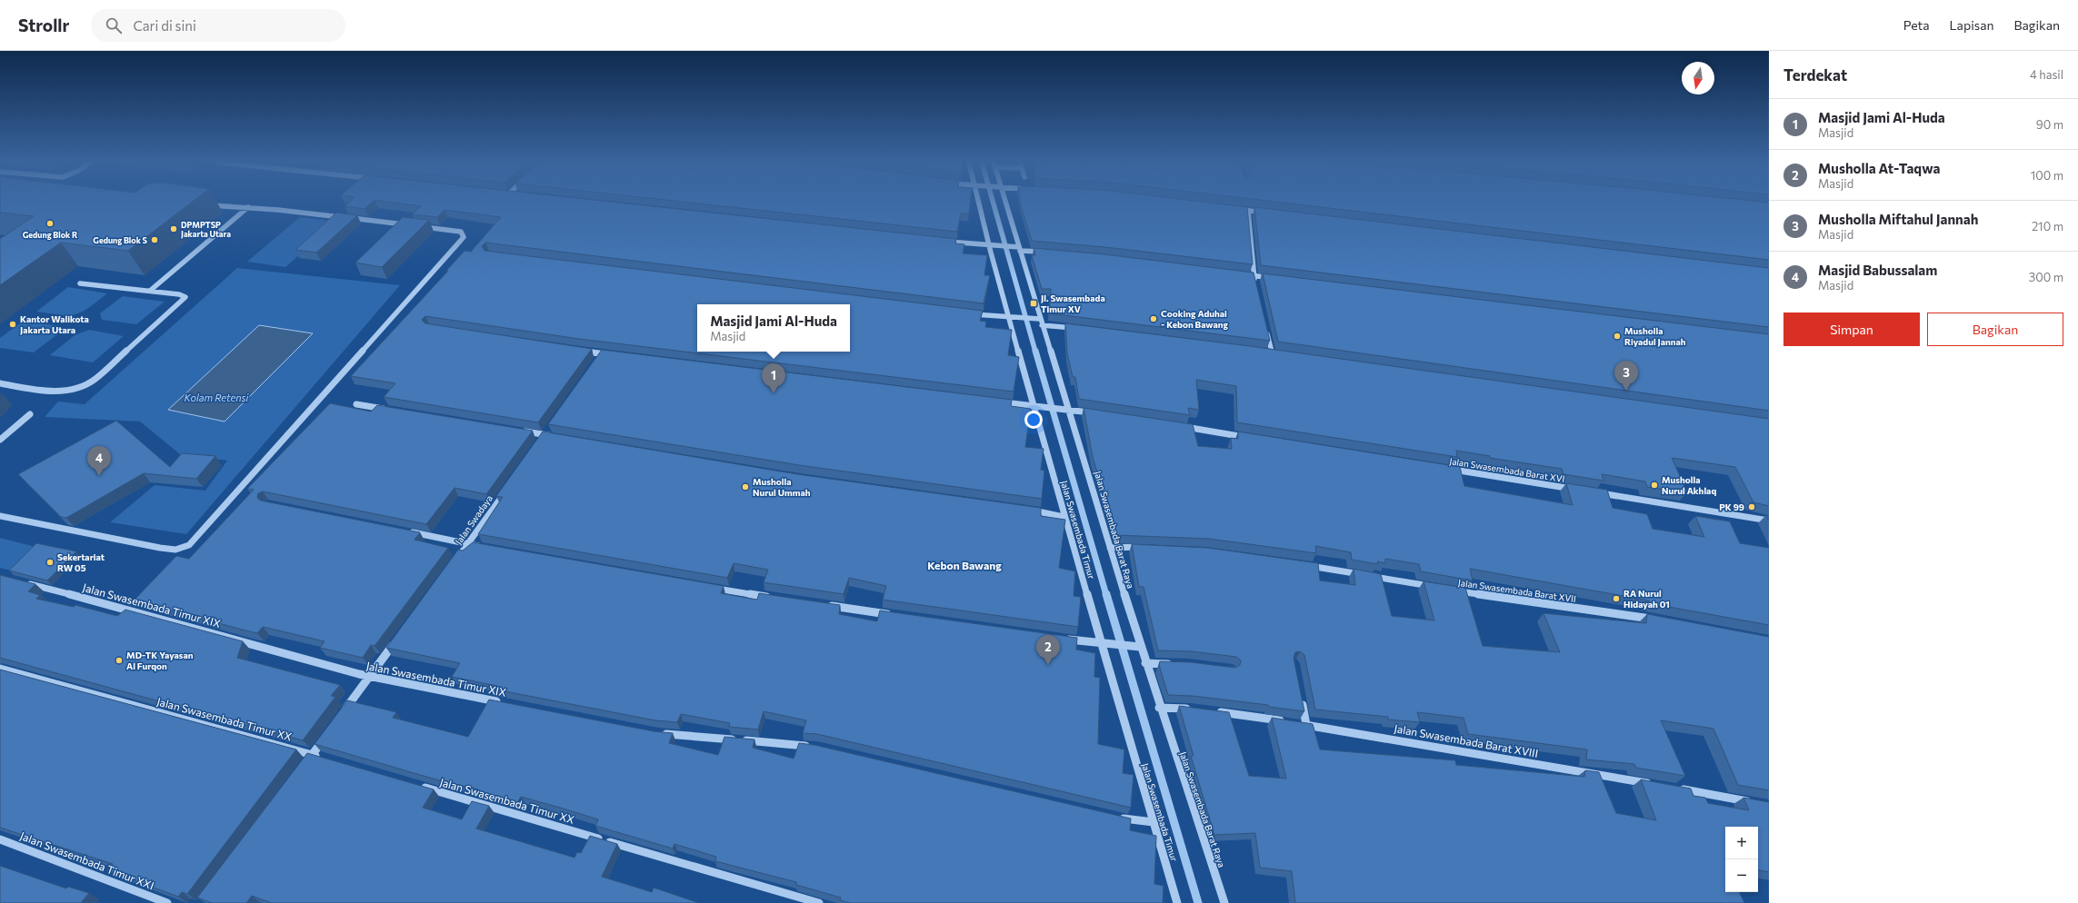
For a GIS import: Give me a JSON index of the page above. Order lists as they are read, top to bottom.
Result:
{
  "streets": {
    "street": [
      "Jalan Swasembada Barat XVI",
      "Jalan Swadaya",
      "Jalan Swasembada Timur",
      "Jalan Swasembada Barat Raya",
      "Jalan Swasembada Barat XVII",
      "Jalan Swasembada Timur XIX",
      "Jalan Swasembada Timur XX",
      "Jalan Swasembada Barat XVIII",
      "Jalan Swasembada Timur XXI"
    ]
  },
  "districts": ["Kebon Bawang"],
  "water": ["Kolam Retensi"],
  "places": {
    "other": [
      "Gedung Blok R",
      "DPMPTSP Jakarta Utara",
      "Gedung Blok S",
      "Cooking Aduhai - Kebon Bawang",
      "Kantor Walikota Jakarta Utara",
      "Musholla Riyadul Jannah",
      "Musholla Nurul Akhlaq",
      "Musholla Nurul Ummah",
      "PK 99",
      "Sekertariat RW 05",
      "RA Nurul Hidayah 01",
      "MD-TK Yayasan Al Furqon"
    ],
    "transit": ["Jl. Swasembada Timur XV"]
  },
  "north": "bottom",
  "page": {
    "header": "Strollr",
    "search": "Cari di sini",
    "nav": ["Peta", "Lapisan", "Bagikan"],
    "heading": ["Terdekat", "4 hasil"],
    "list": [
      {
        "mark": "1",
        "name": "Masjid Jami Al-Huda",
        "note": "Masjid",
        "value": "90 m"
      },
      {
        "mark": "2",
        "name": "Musholla At-Taqwa",
        "note": "Masjid",
        "value": "100 m"
      },
      {
        "mark": "3",
        "name": "Musholla Miftahul Jannah",
        "note": "Masjid",
        "value": "210 m"
      },
      {
        "mark": "4",
        "name": "Masjid Babussalam",
        "note": "Masjid",
        "value": "300 m"
      }
    ],
    "buttons": ["Simpan", "Bagikan"],
    "popup": ["Masjid Jami Al-Huda", "Masjid"],
    "pins": [
      "3",
      "1",
      "4",
      "2"
    ],
    "map_buttons": ["+", "−"]
  }
}
